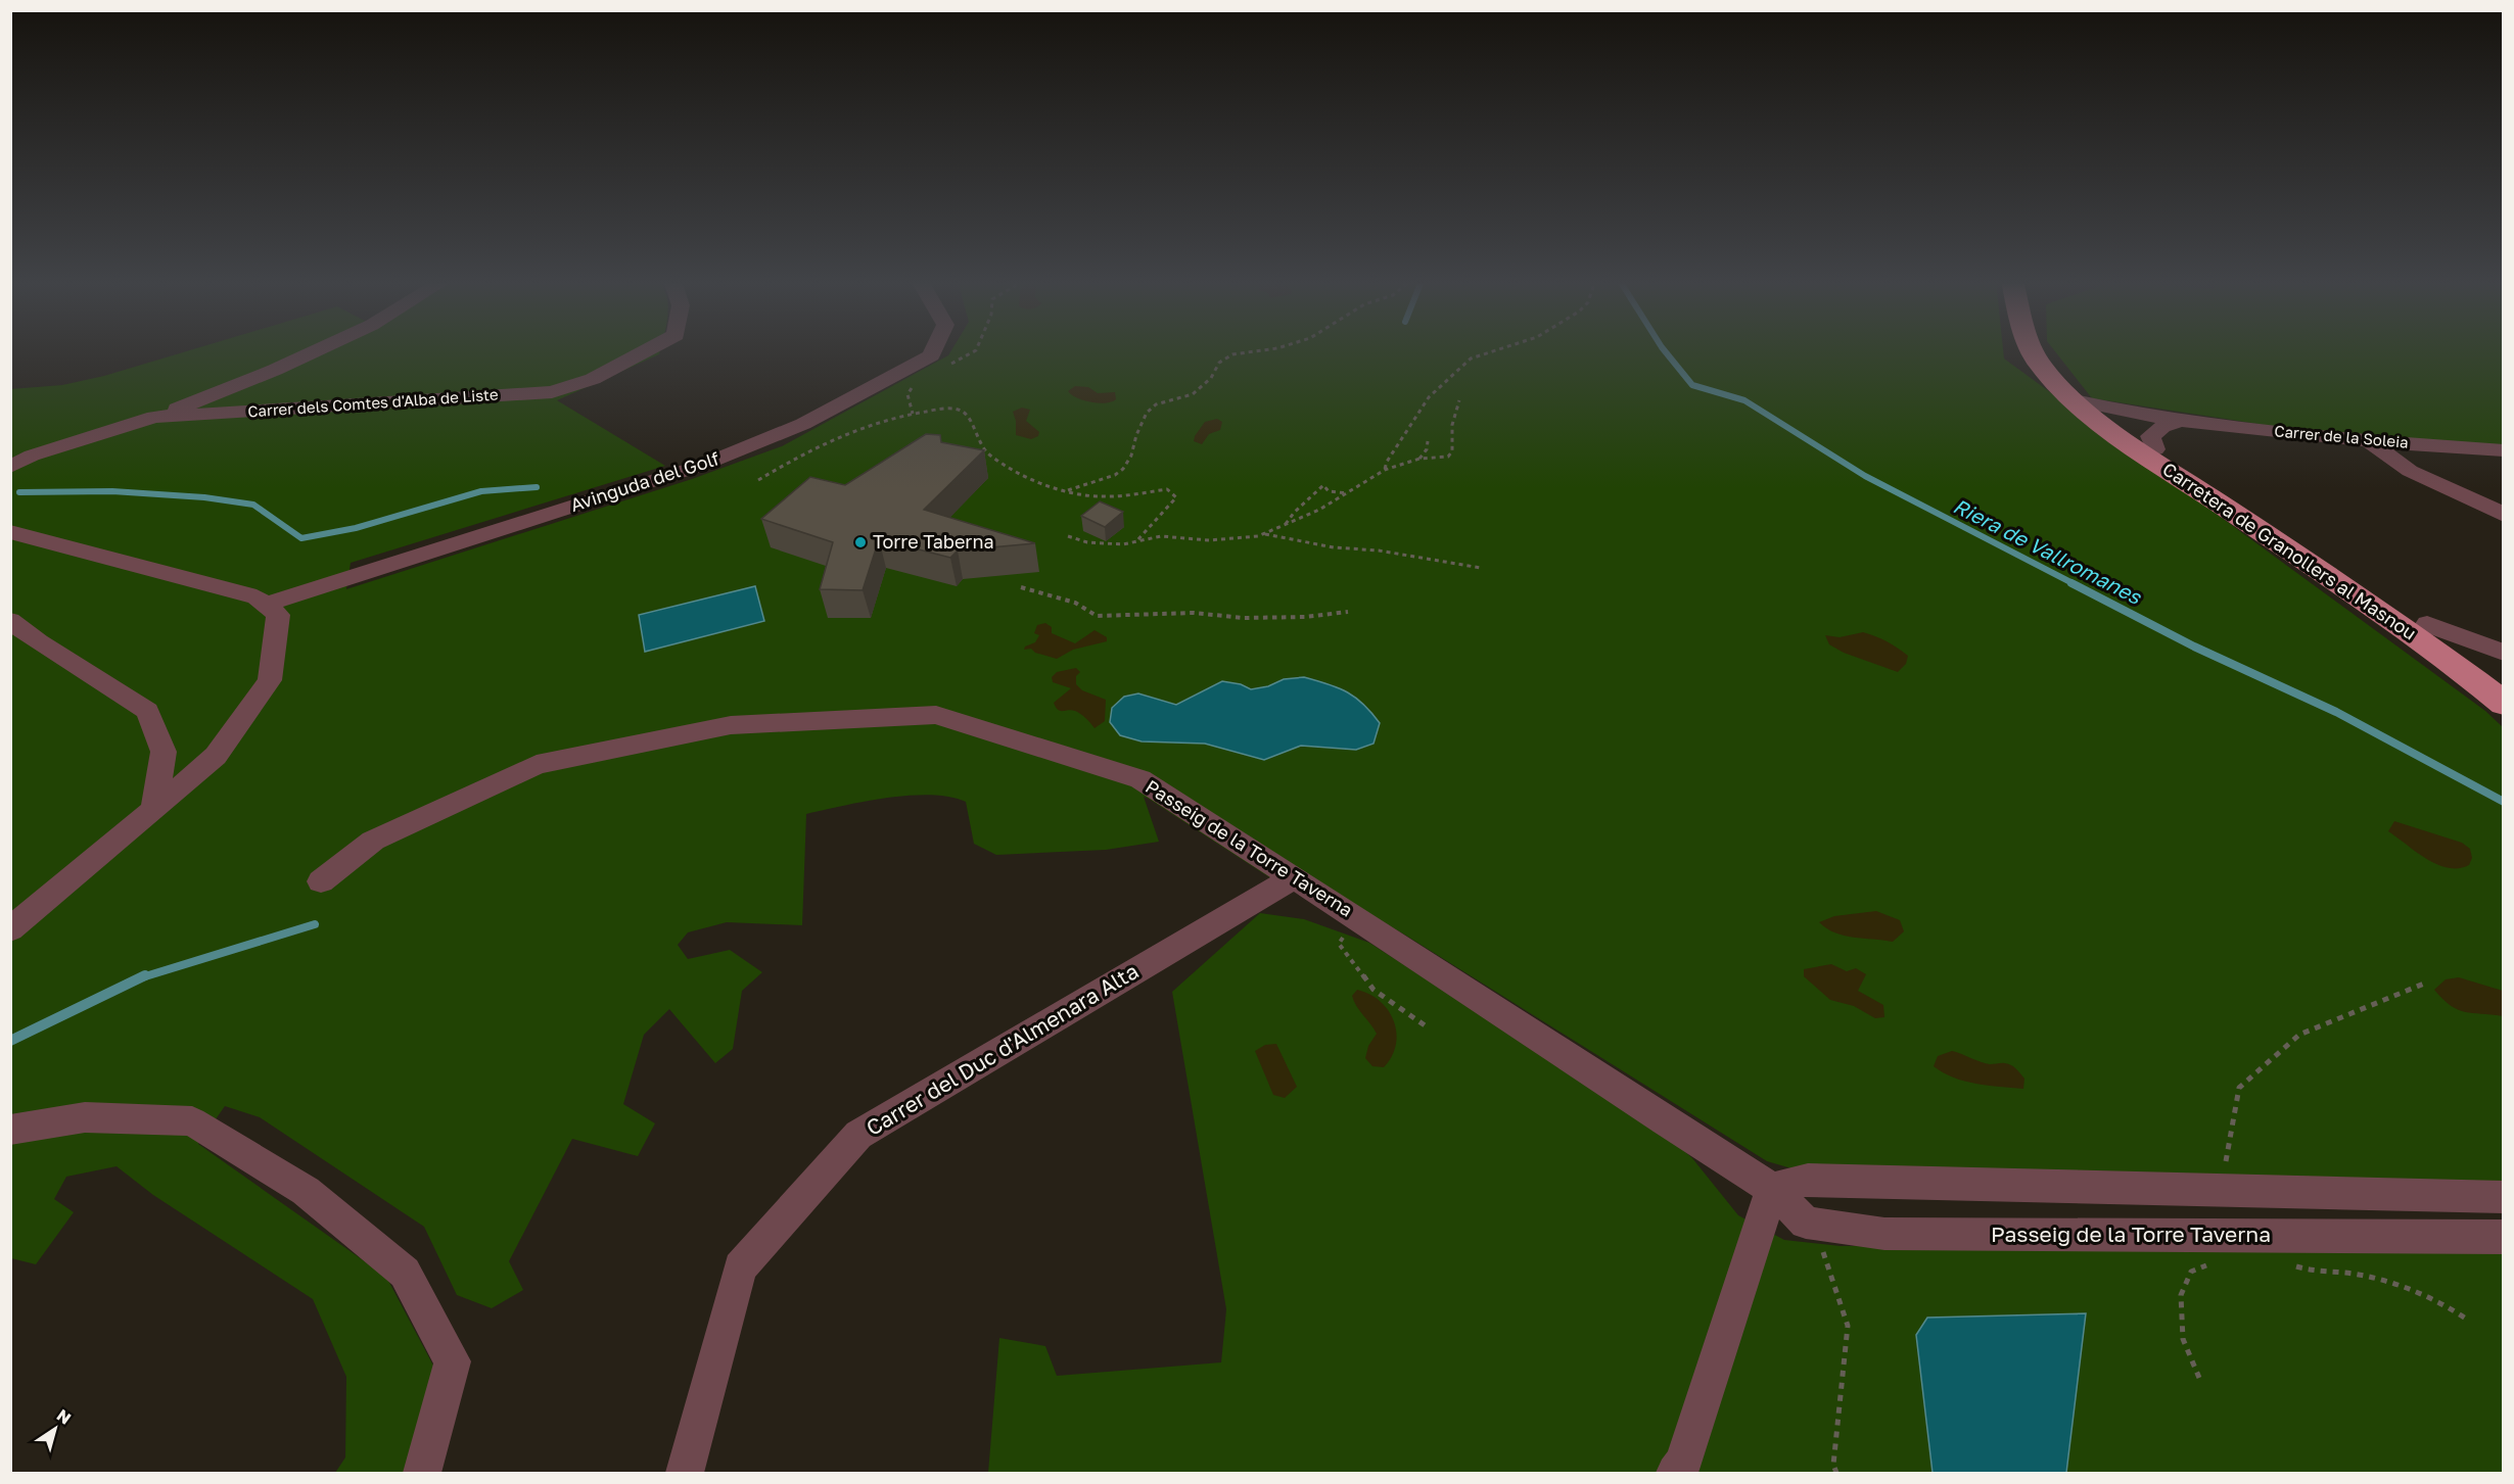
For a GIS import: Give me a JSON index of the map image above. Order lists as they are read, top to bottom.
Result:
{
  "streets": {
    "main road": ["Carretera de Granollers al Masnou"],
    "street": [
      "Carrer dels Comtes d'Alba de Liste",
      "Carrer de la Soleia",
      "Avinguda del Golf",
      "Passeig de la Torre Taverna",
      "Carrer del Duc d'Almenara Alta"
    ]
  },
  "crossings": [
    ["Carrer de la Soleia", "Carretera de Granollers al Masnou"],
    ["Passeig de la Torre Taverna", "Carrer del Duc d'Almenara Alta"]
  ],
  "water": ["Riera de Vallromanes"],
  "places": ["Torre Taberna"],
  "north": "top right"
}
